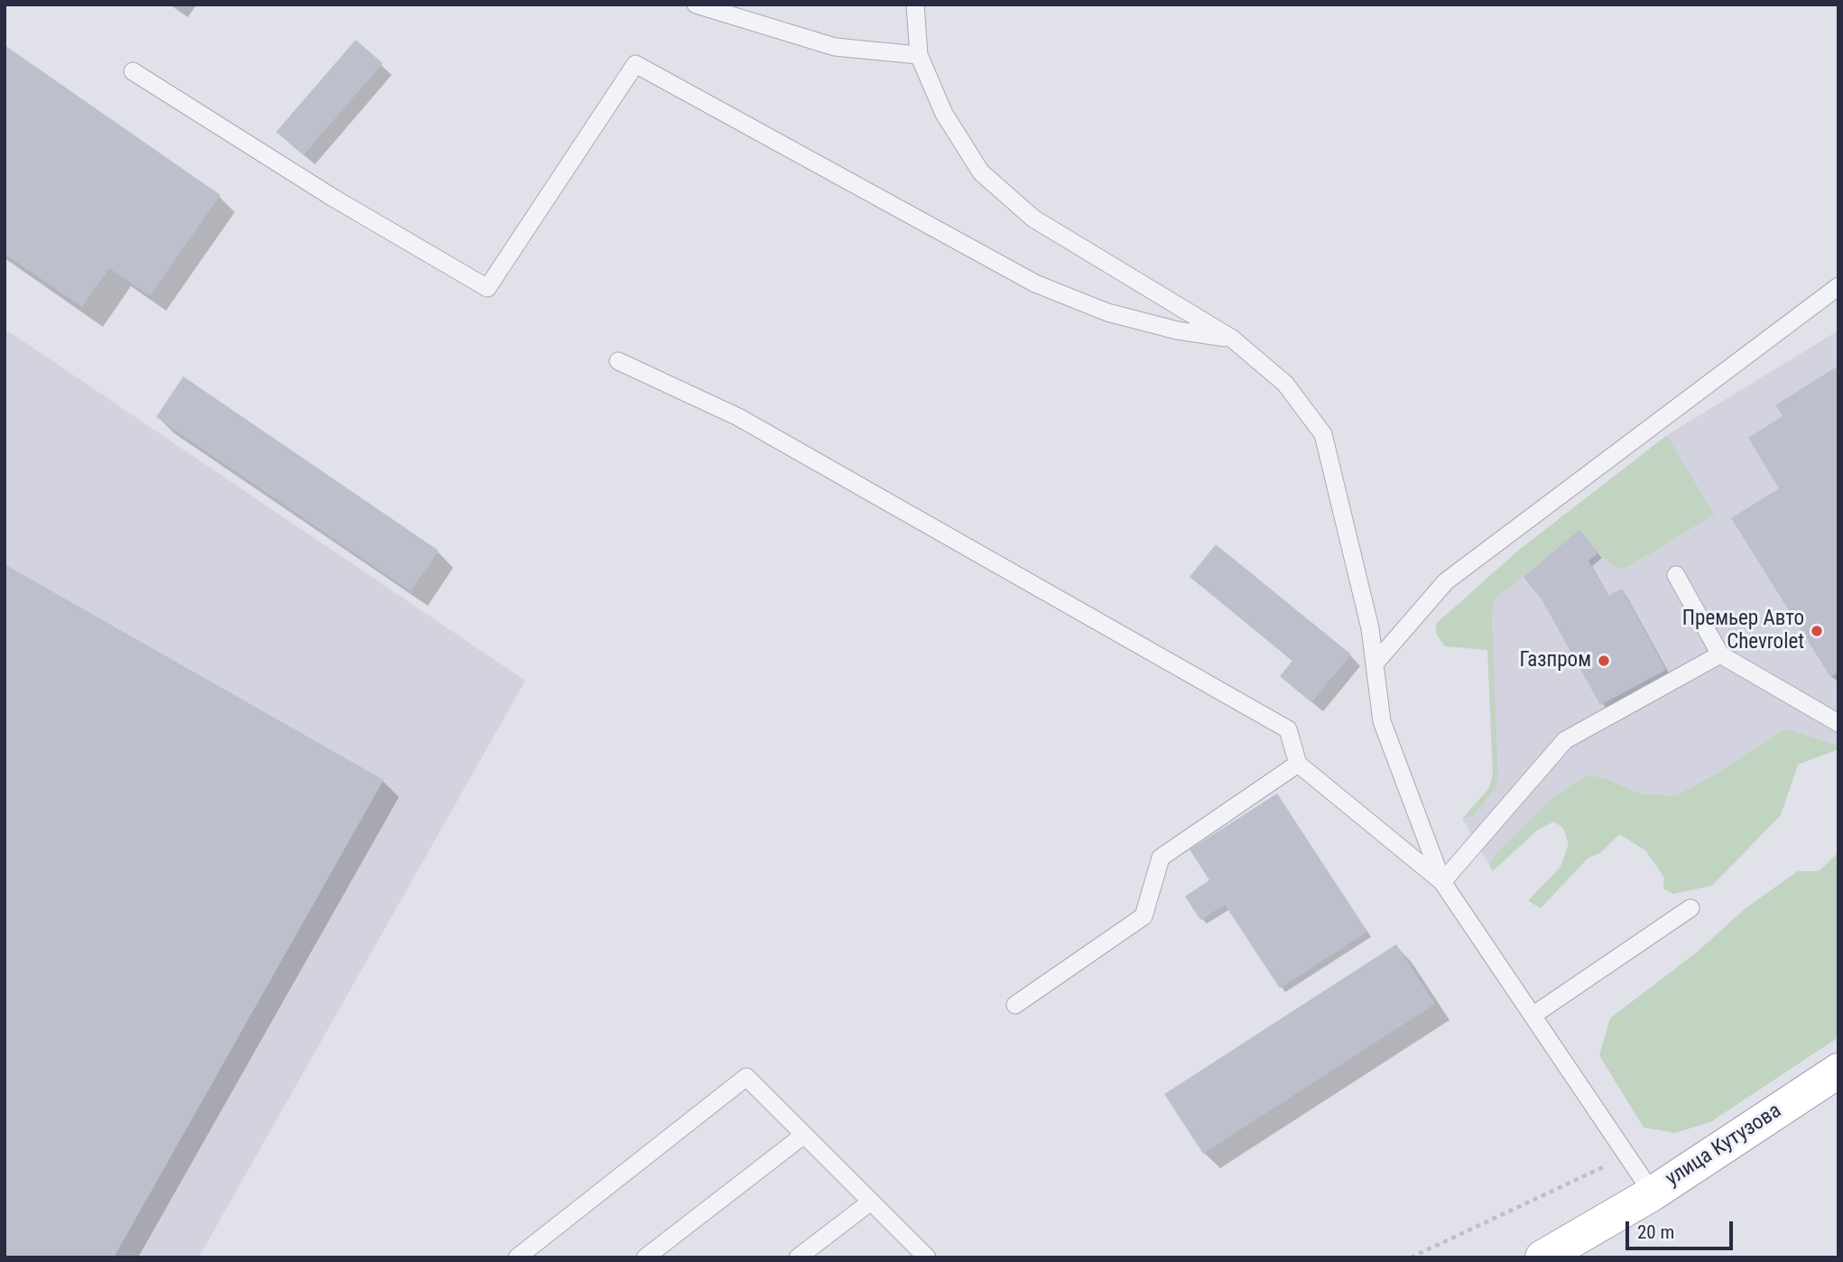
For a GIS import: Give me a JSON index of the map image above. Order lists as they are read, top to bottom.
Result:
{
  "streets": {
    "main road": ["улица Кутузова"]
  },
  "places": ["Премьер Авто Chevrolet", "Газпром"],
  "scale_bar": "20 m"
}
